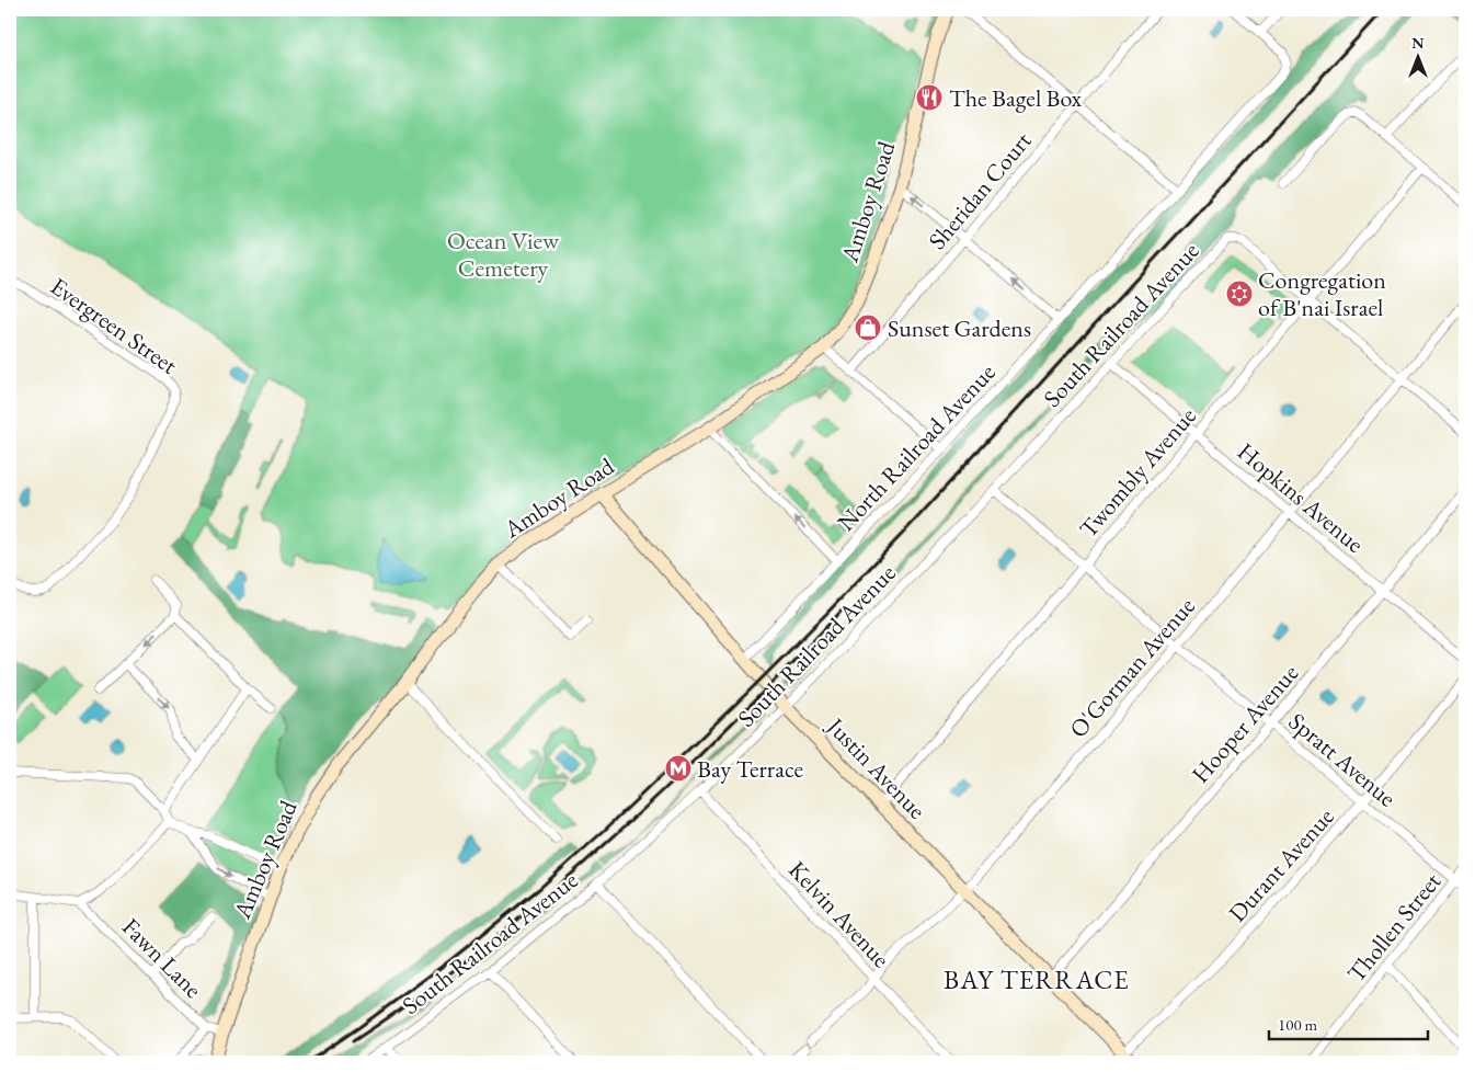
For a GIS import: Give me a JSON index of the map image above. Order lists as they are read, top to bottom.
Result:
{
  "streets": {
    "main road": ["Amboy Road", "Justin Avenue"],
    "street": [
      "Sheridan Court",
      "South Railroad Avenue",
      "Evergreen Street",
      "North Railroad Avenue",
      "Twombly Avenue",
      "Hopkins Avenue",
      "O'Gorman Avenue",
      "Hooper Avenue",
      "Spratt Avenue",
      "Durant Avenue",
      "Kelvin Avenue",
      "Thollen Street",
      "Fawn Lane"
    ]
  },
  "crossings": [
    ["Amboy Road", "Justin Avenue"],
    ["Amboy Road", "Fawn Lane"],
    ["South Railroad Avenue", "Twombly Avenue"],
    ["South Railroad Avenue", "Hopkins Avenue"],
    ["South Railroad Avenue", "Spratt Avenue"],
    ["South Railroad Avenue", "Justin Avenue"],
    ["South Railroad Avenue", "Kelvin Avenue"],
    ["North Railroad Avenue", "Justin Avenue"],
    ["Twombly Avenue", "Hopkins Avenue"],
    ["Twombly Avenue", "Spratt Avenue"],
    ["Twombly Avenue", "Justin Avenue"],
    ["Hopkins Avenue", "O'Gorman Avenue"],
    ["Hopkins Avenue", "Hooper Avenue"],
    ["O'Gorman Avenue", "Spratt Avenue"],
    ["O'Gorman Avenue", "Justin Avenue"],
    ["O'Gorman Avenue", "Kelvin Avenue"],
    ["Hooper Avenue", "Spratt Avenue"],
    ["Hooper Avenue", "Justin Avenue"],
    ["Spratt Avenue", "Durant Avenue"],
    ["Spratt Avenue", "Thollen Street"],
    ["Justin Avenue", "Durant Avenue"]
  ],
  "districts": ["BAY TERRACE"],
  "parks": ["Ocean View Cemetery"],
  "places": {
    "restaurant": ["The Bagel Box"],
    "synagogue": ["Congregation of B'nai Israel"],
    "shop": ["Sunset Gardens"],
    "metro station": ["Bay Terrace"]
  },
  "scale_bar": "100 m",
  "north": "top"
}
